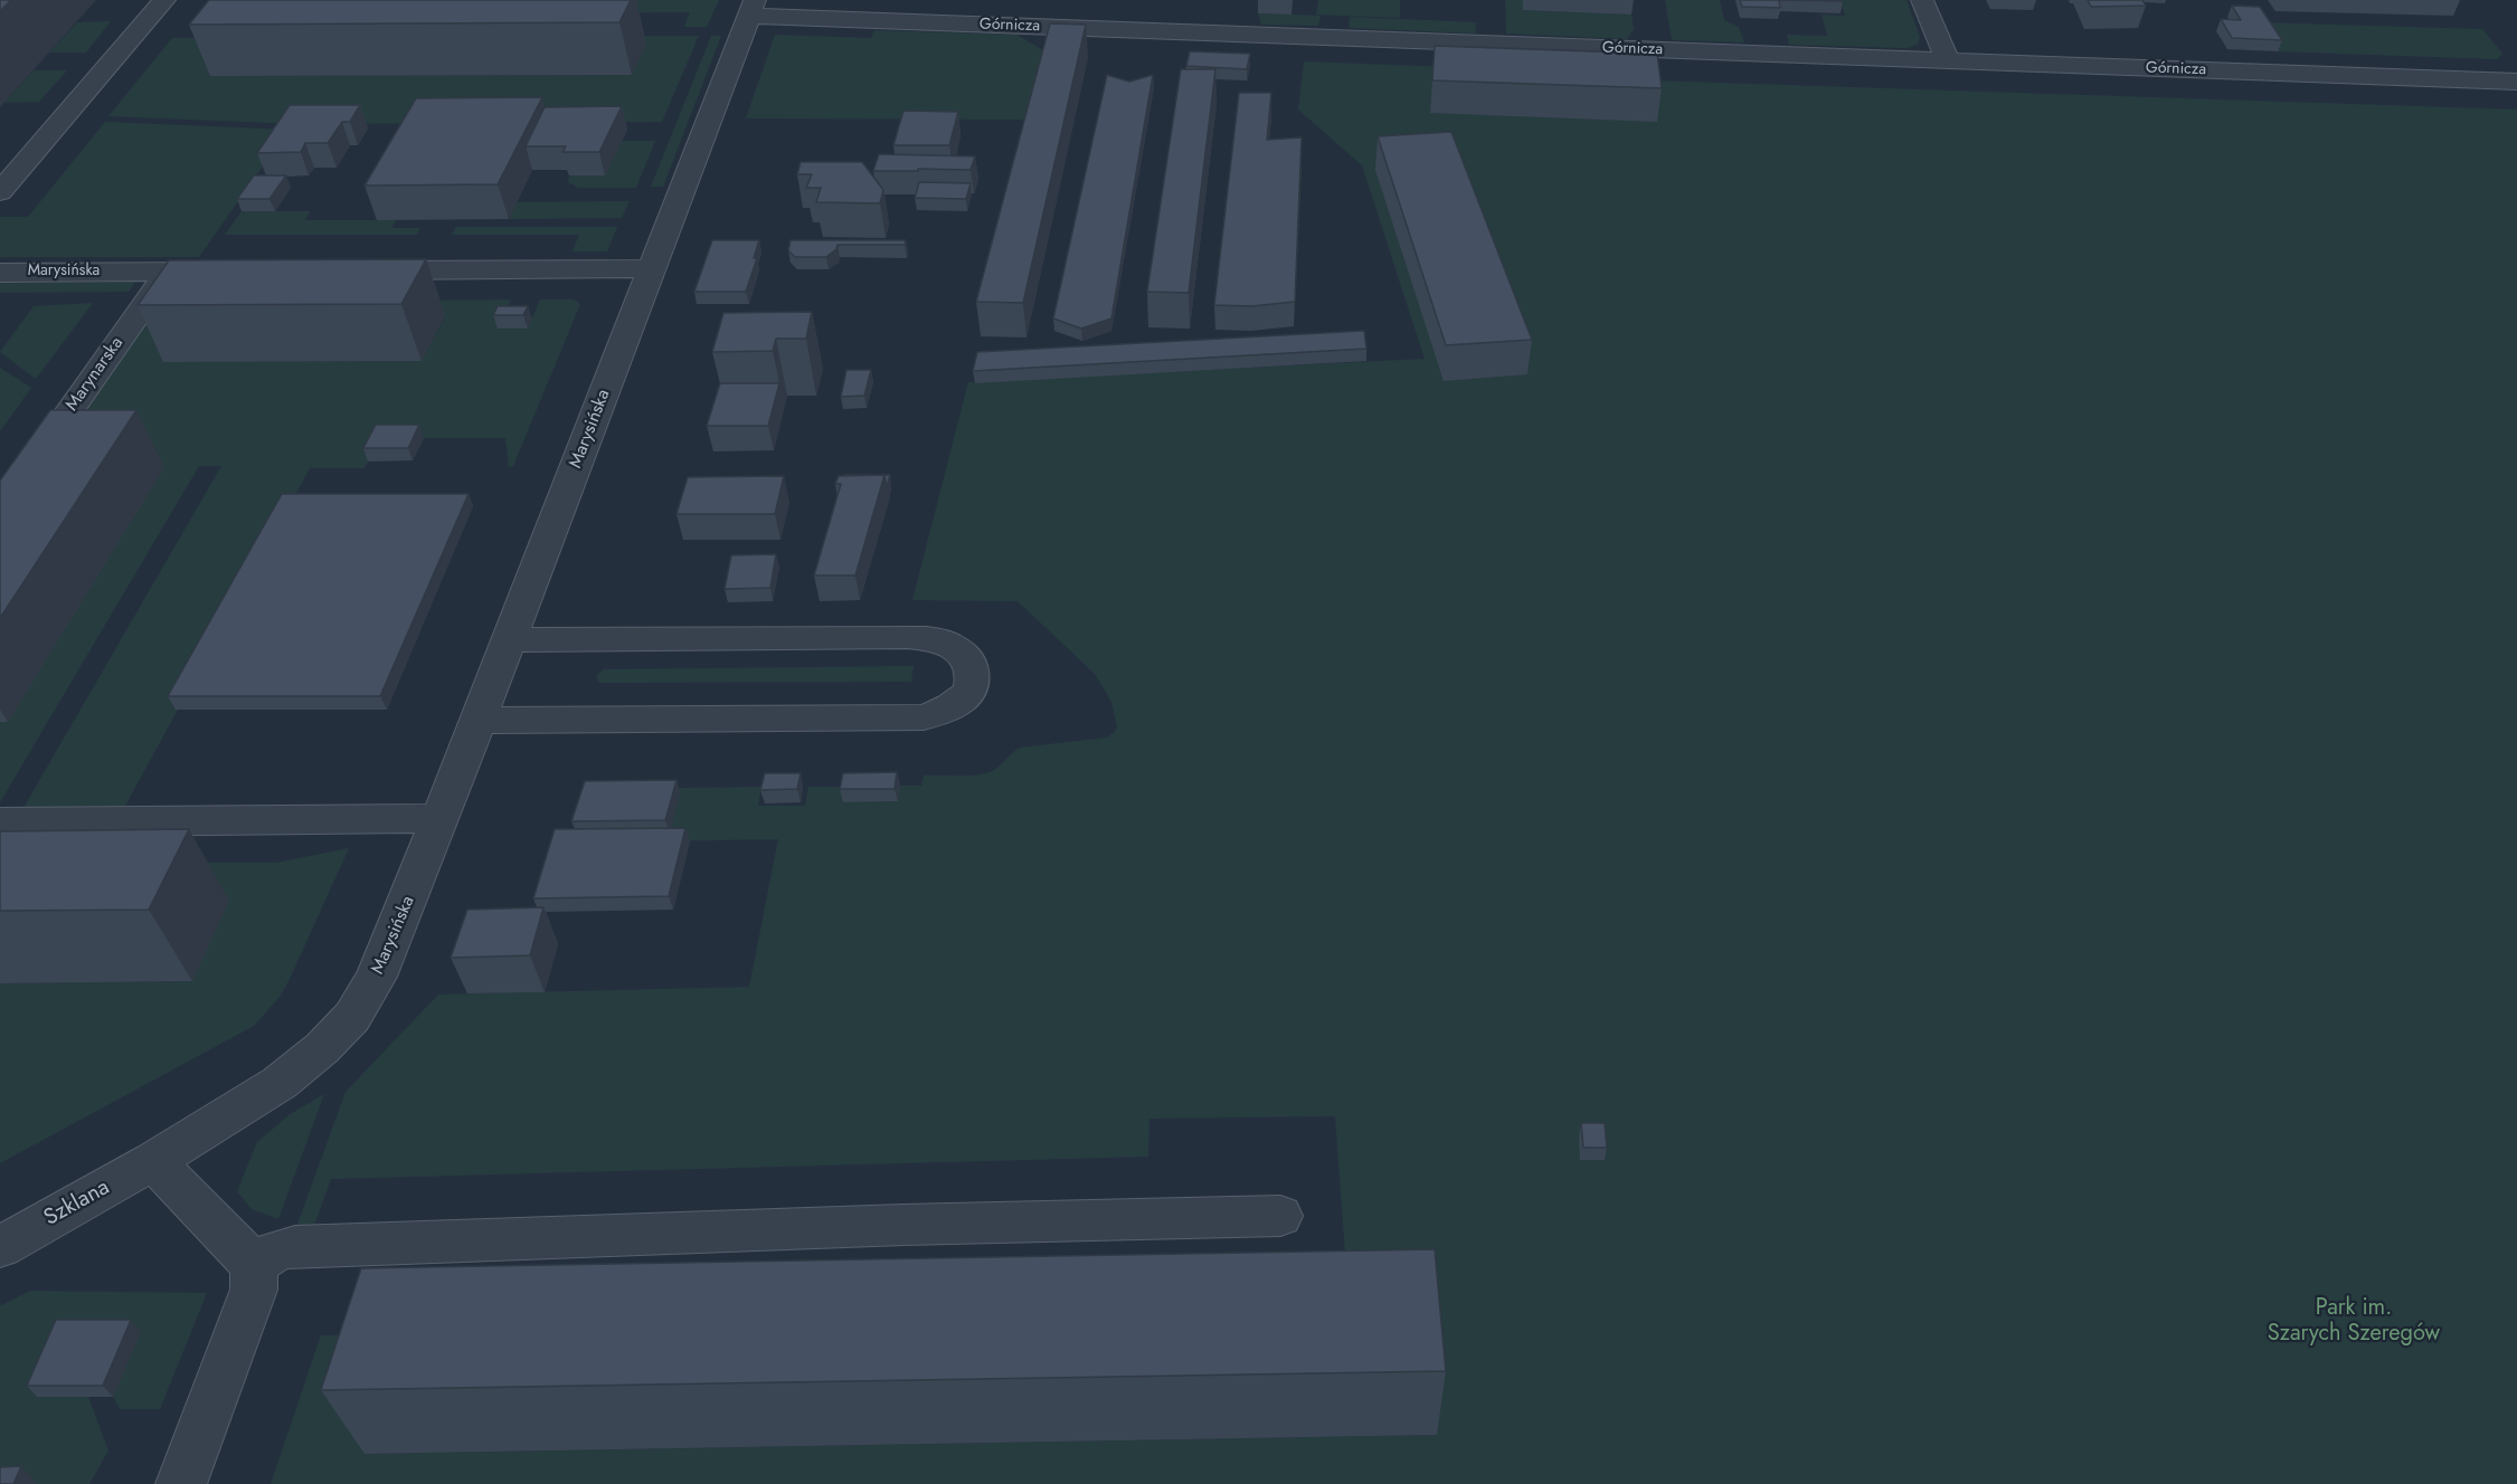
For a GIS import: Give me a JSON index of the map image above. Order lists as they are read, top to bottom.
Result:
{
  "streets": {
    "street": [
      "Górnicza",
      "Marysińska",
      "Marynarska",
      "Szklana"
    ]
  },
  "crossings": [
    ["Górnicza", "Marysińska"],
    ["Marysińska", "Marynarska"],
    ["Marysińska", "Szklana"]
  ],
  "parks": ["Park im. Szarych Szeregów"]
}
